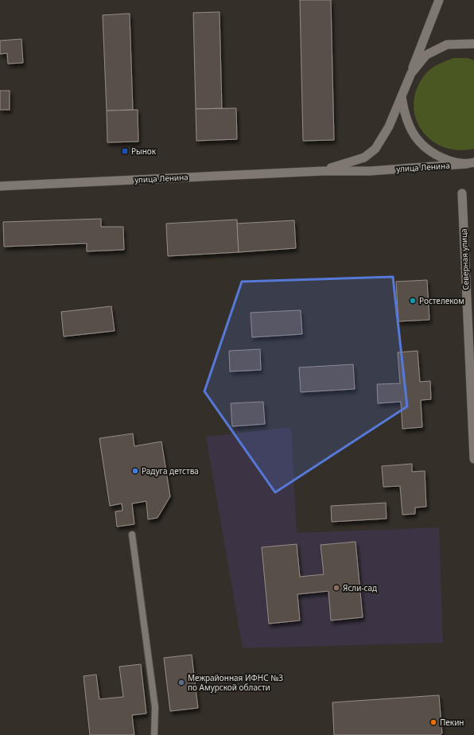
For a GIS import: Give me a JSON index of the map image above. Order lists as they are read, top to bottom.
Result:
{
  "streets": {
    "street": ["улица Ленина", "Северная улица"]
  },
  "places": {
    "transit": ["Рынок"],
    "other": [
      "Ростелеком",
      "Радуга детства",
      "Ясли-сад",
      "Межрайонная ИФНС №3 по Амурской области",
      "Пекин"
    ]
  }
}
